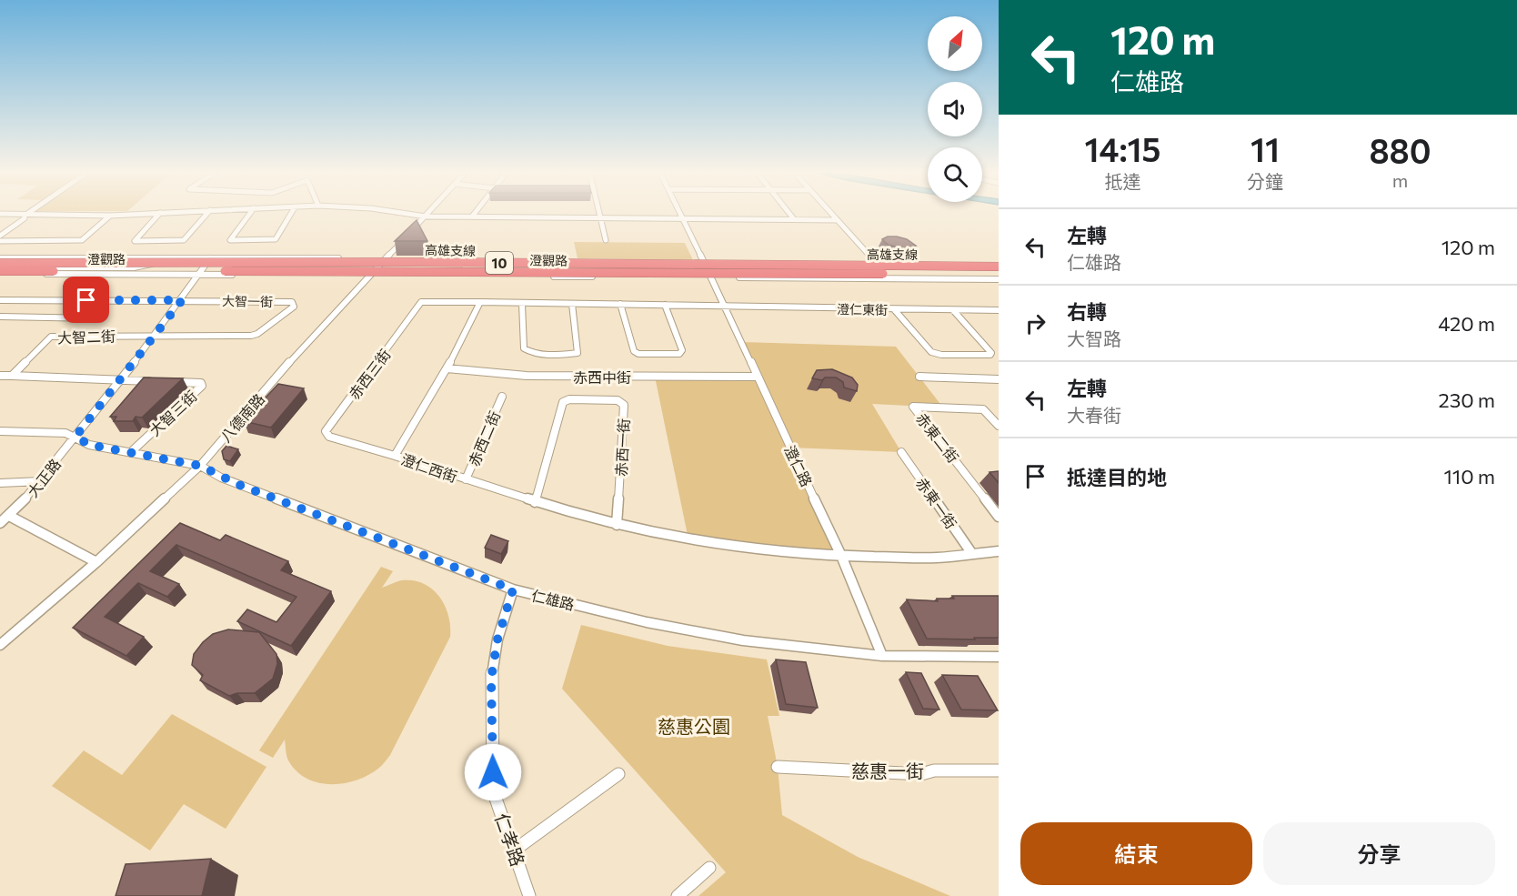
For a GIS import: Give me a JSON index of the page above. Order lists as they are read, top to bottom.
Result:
{
  "streets": {
    "highway": ["高雄支線", "10"],
    "street": [
      "澄觀路",
      "大智一街",
      "澄仁東街",
      "大智二街",
      "赤西三街",
      "赤西中街",
      "大智三街",
      "八德南路",
      "赤東二街",
      "赤西二街",
      "赤西一街",
      "澄仁路",
      "澄仁西街",
      "大正路",
      "赤東一街",
      "仁雄路",
      "慈惠一街",
      "仁孝路"
    ]
  },
  "crossings": [
    ["高雄支線", "澄觀路"],
    ["澄觀路", "八德南路"],
    ["澄觀路", "澄仁路"],
    ["澄觀路", "大正路"],
    ["大智一街", "大智二街"],
    ["大智一街", "大正路"],
    ["澄仁東街", "澄仁路"],
    ["大智二街", "大正路"],
    ["赤西三街", "澄仁西街"],
    ["赤西中街", "澄仁路"],
    ["赤西中街", "澄仁西街"],
    ["大智三街", "大正路"],
    ["大智三街", "仁雄路"],
    ["八德南路", "仁雄路"],
    ["赤西二街", "澄仁西街"],
    ["赤西一街", "澄仁西街"],
    ["澄仁路", "澄仁西街"],
    ["澄仁路", "仁雄路"],
    ["大正路", "仁雄路"],
    ["仁雄路", "仁孝路"]
  ],
  "parks": ["慈惠公園"],
  "north": "top right",
  "page": {
    "turn": ["120 m", "仁雄路"],
    "eta": [
      "14:15",
      "抵達",
      "11",
      "分鐘",
      "880",
      "m"
    ],
    "list": [
      {
        "name": "左轉",
        "note": "仁雄路",
        "value": "120 m"
      },
      {
        "name": "右轉",
        "note": "大智路",
        "value": "420 m"
      },
      {
        "name": "左轉",
        "note": "大春街",
        "value": "230 m"
      },
      {
        "name": "抵達目的地",
        "value": "110 m"
      }
    ],
    "buttons": ["結束", "分享"]
  }
}
